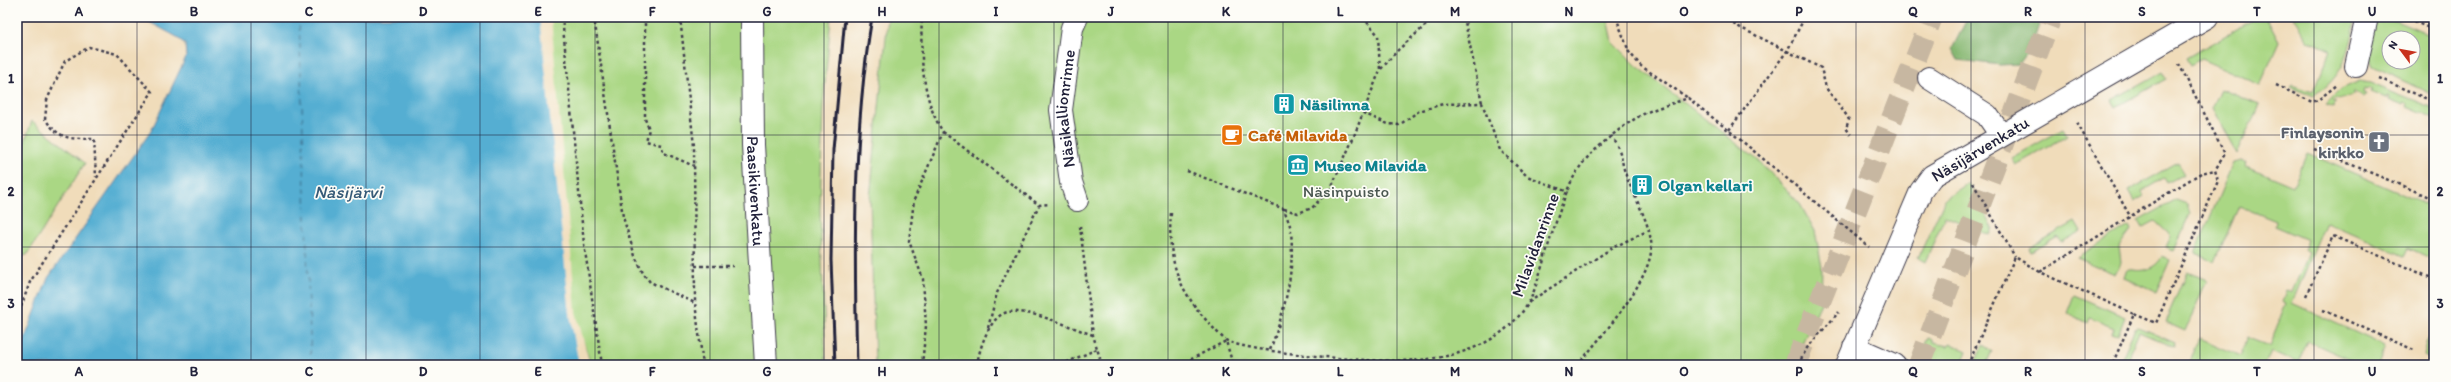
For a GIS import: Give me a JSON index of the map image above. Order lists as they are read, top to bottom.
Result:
{
  "streets": {
    "street": ["Näsikallionrinne", "Näsijärvenkatu", "Paasikivenkatu"],
    "path": ["Milavidanrinne"]
  },
  "water": ["Näsijärvi"],
  "parks": ["Näsinpuisto"],
  "places": {
    "building": ["Näsilinna", "Olgan kellari"],
    "cafe": ["Café Milavida"],
    "church": ["Finlaysonin kirkko"],
    "museum": ["Museo Milavida"]
  },
  "north": "top left",
  "grid": {
    "columns": [
      "A",
      "B",
      "C",
      "D",
      "E",
      "F",
      "G",
      "H",
      "I",
      "J",
      "K",
      "L",
      "M",
      "N",
      "O",
      "P",
      "Q",
      "R",
      "S",
      "T",
      "U"
    ],
    "rows": ["1", "2", "3"]
  }
}
